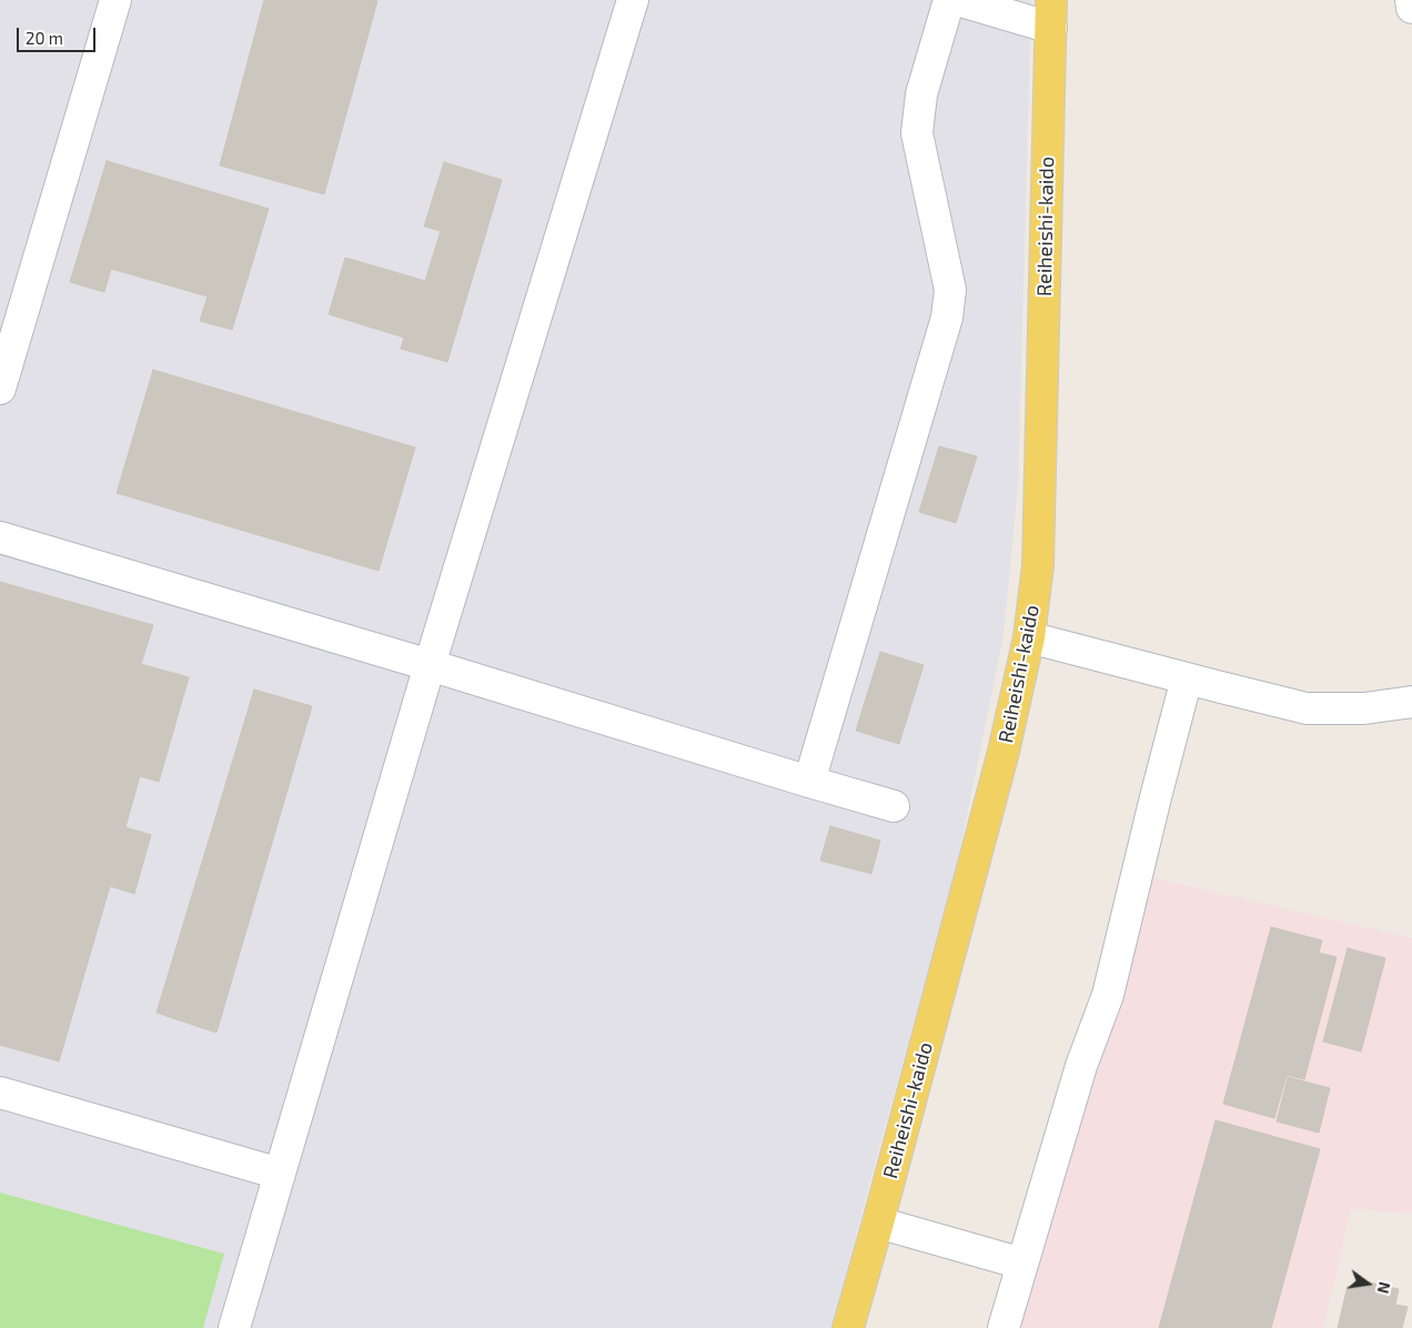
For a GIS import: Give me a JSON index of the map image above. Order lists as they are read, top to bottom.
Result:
{
  "streets": {
    "main road": ["Reiheishi-kaido"]
  },
  "scale_bar": "20 m",
  "north": "right"
}
